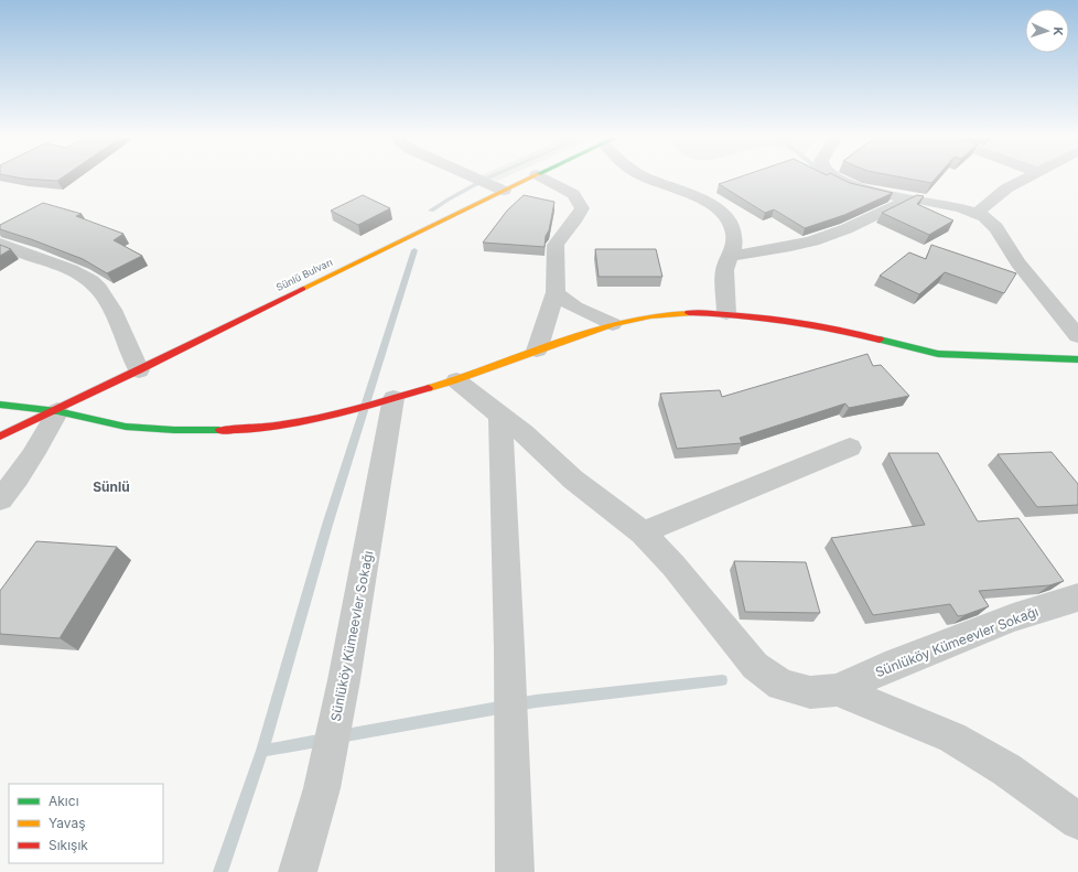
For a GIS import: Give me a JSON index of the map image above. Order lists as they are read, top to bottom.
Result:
{
  "streets": {
    "street": ["Sünlü Bulvarı", "Sünlüköy Kümeevler Sokağı"]
  },
  "districts": ["Sünlü"],
  "legend": ["Akıcı", "Yavaş", "Sıkışık"],
  "north": "right"
}
